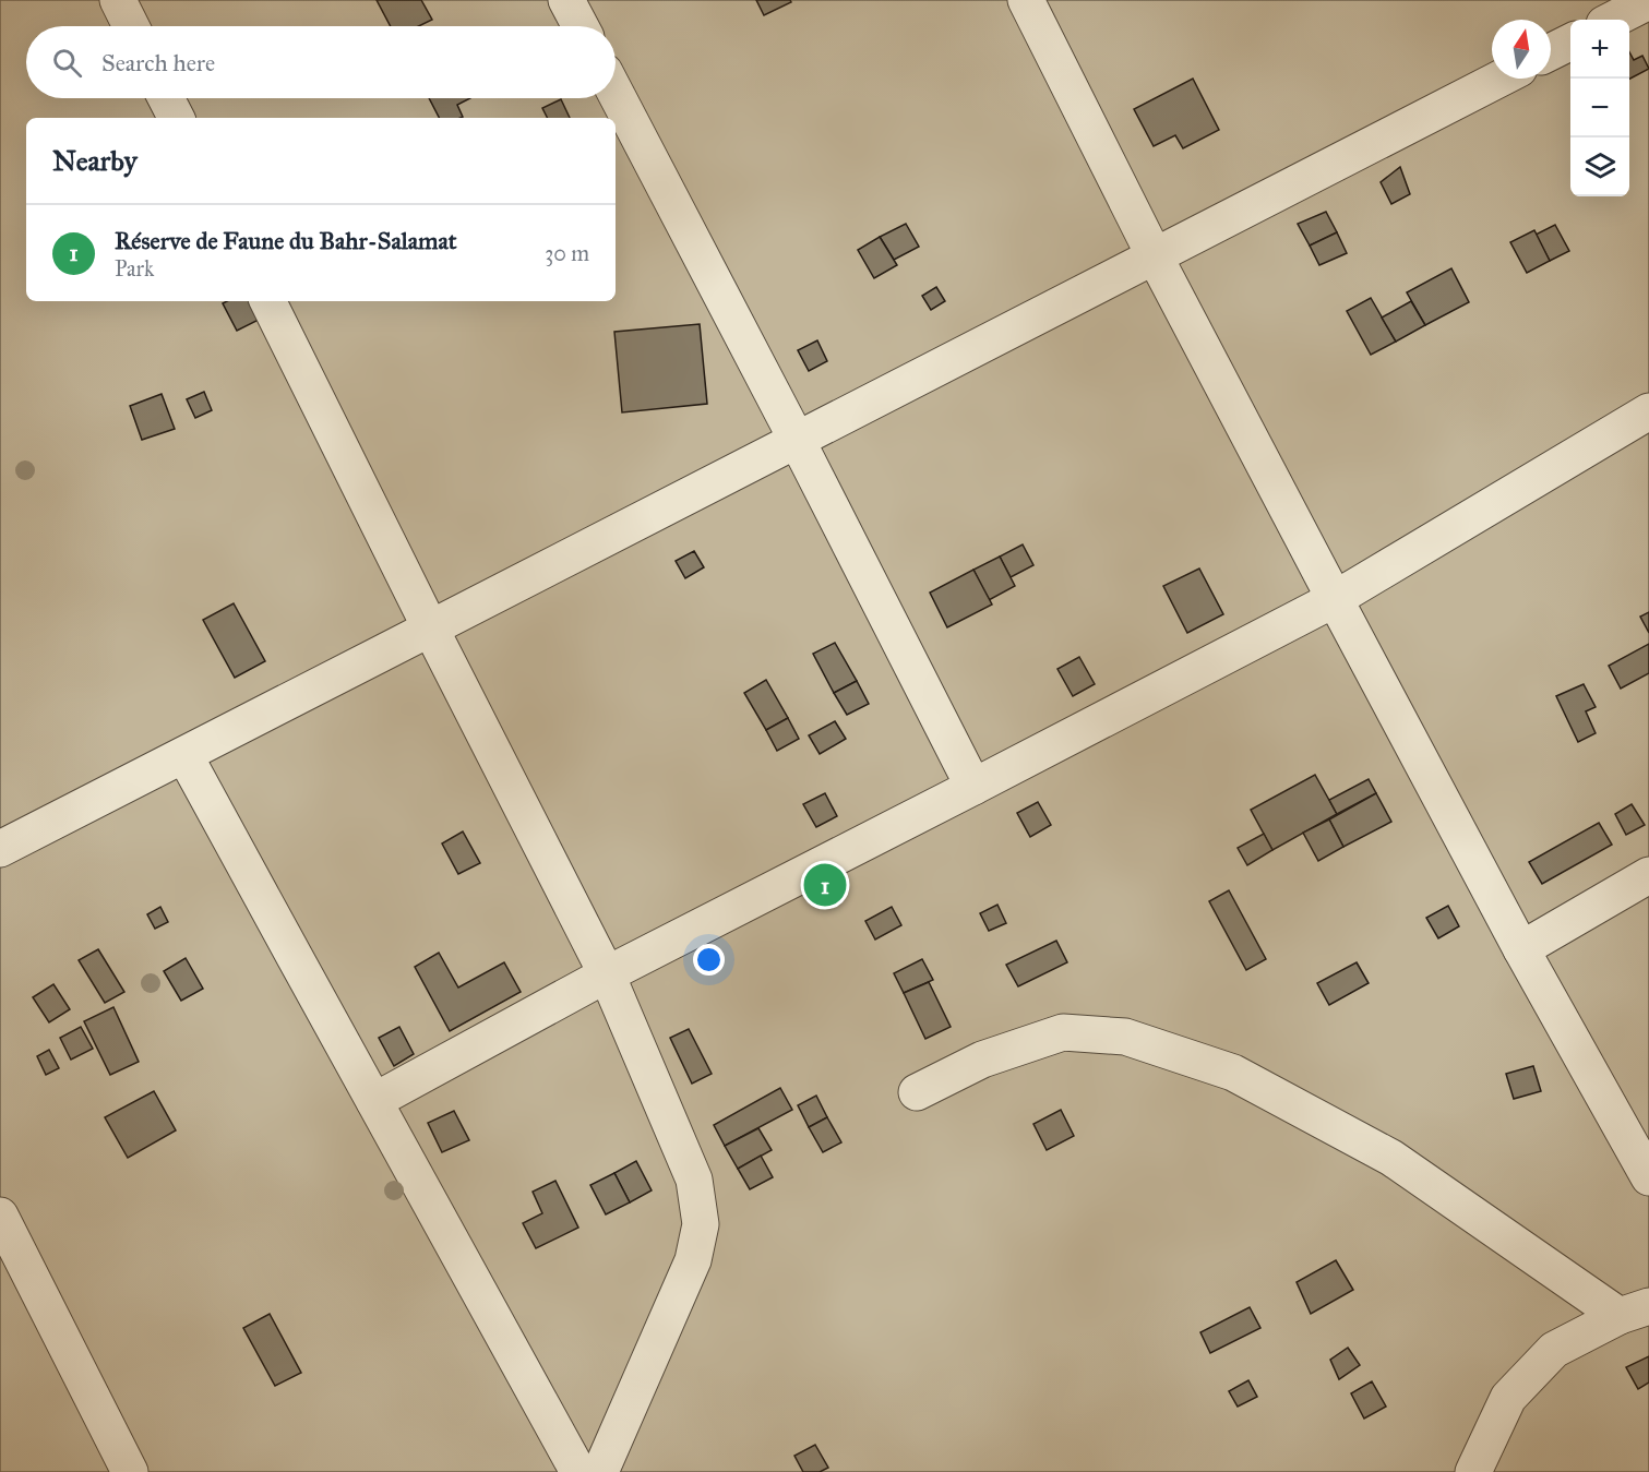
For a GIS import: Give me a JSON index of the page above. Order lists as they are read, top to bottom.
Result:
{
  "north": "top",
  "page": {
    "map_buttons": ["+", "−"],
    "search": "Search here",
    "heading": "Nearby",
    "list": [
      {
        "mark": "1",
        "name": "Réserve de Faune du Bahr-Salamat",
        "note": "Park",
        "value": "30 m"
      }
    ],
    "pins": "1"
  }
}
